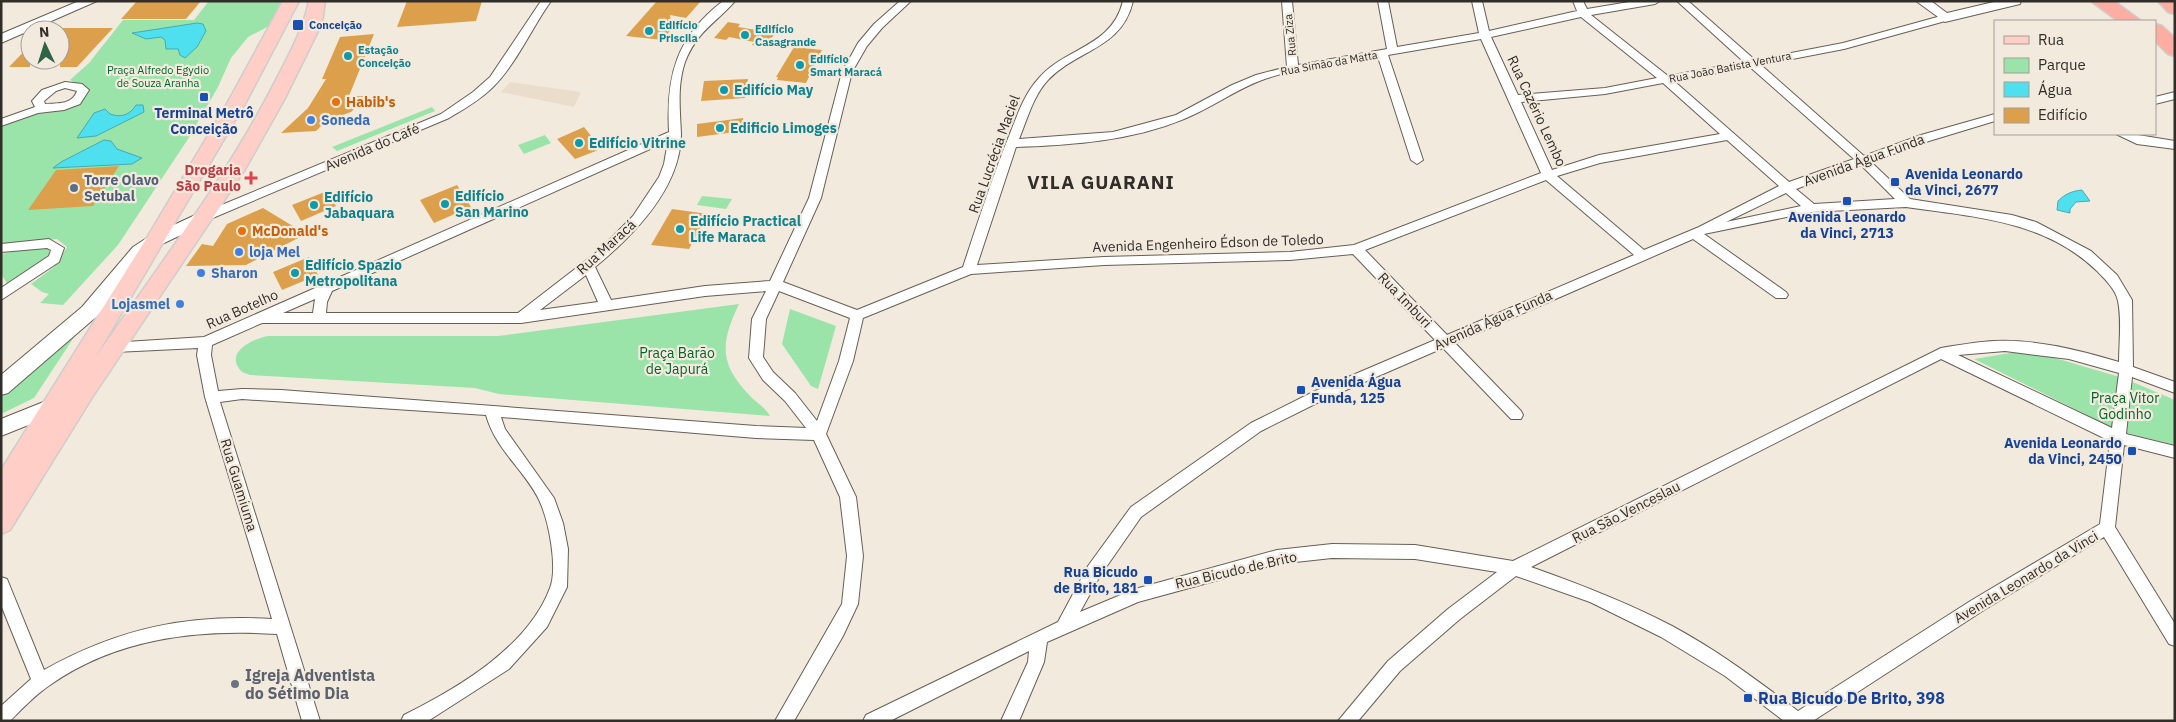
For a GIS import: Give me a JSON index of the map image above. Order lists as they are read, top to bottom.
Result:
{
  "streets": {
    "main road": ["Avenida do Café"],
    "street": [
      "Rua Ziza",
      "Rua Simão da Matta",
      "Rua João Batista Ventura",
      "Rua Cazério Lembo",
      "Rua Lucrécia Maciel",
      "Avenida Água Funda",
      "Avenida Engenheiro Édson de Toledo",
      "Rua Maracá",
      "Rua Imburi",
      "Rua Botelho",
      "Rua Guamiuma",
      "Rua São Venceslau",
      "Rua Bicudo de Brito",
      "Avenida Leonardo da Vinci"
    ]
  },
  "crossings": [
    ["Rua Ziza", "Rua Simão da Matta"],
    ["Rua Simão da Matta", "Rua Cazério Lembo"],
    ["Rua Simão da Matta", "Rua Lucrécia Maciel"],
    ["Rua João Batista Ventura", "Rua Cazério Lembo"],
    ["Rua Cazério Lembo", "Avenida Água Funda"],
    ["Rua Cazério Lembo", "Avenida Engenheiro Édson de Toledo"],
    ["Rua Lucrécia Maciel", "Avenida Engenheiro Édson de Toledo"],
    ["Avenida Água Funda", "Rua Imburi"],
    ["Avenida Água Funda", "Rua Bicudo de Brito"],
    ["Avenida Água Funda", "Avenida Leonardo da Vinci"],
    ["Avenida Engenheiro Édson de Toledo", "Rua Imburi"],
    ["Rua Maracá", "Rua Botelho"],
    ["Rua Botelho", "Rua Guamiuma"],
    ["Rua São Venceslau", "Rua Bicudo de Brito"],
    ["Rua Bicudo de Brito", "Avenida Leonardo da Vinci"]
  ],
  "districts": ["VILA GUARANI"],
  "parks": ["Praça Alfredo Egydio de Souza Aranha", "Praça Barão de Japurá", "Praça Vitor Godinho"],
  "places": {
    "transit": [
      "Conceição",
      "Terminal Metrô Conceição",
      "Avenida Leonardo da Vinci, 2677",
      "Avenida Leonardo da Vinci, 2713",
      "Avenida Água Funda, 125",
      "Avenida Leonardo da Vinci, 2450",
      "Rua Bicudo de Brito, 181",
      "Rua Bicudo De Brito, 398"
    ],
    "other": [
      "Edifício Priscila",
      "Edifício Casagrande",
      "Estação Conceição",
      "Edifício Smart Maracá",
      "Edifício May",
      "Habib's",
      "Soneda",
      "Edificio Limoges",
      "Edifício Vitrine",
      "Torre Olavo Setubal",
      "Edifício San Marino",
      "Edifício Jabaquara",
      "Edifício Practical Life Maraca",
      "McDonald's",
      "loja Mel",
      "Sharon",
      "Edifício Spazio Metropolitana",
      "Lojasmel",
      "Igreja Adventista do Sétimo Dia"
    ],
    "health": ["Drogaria São Paulo"]
  },
  "legend": [
    "Rua",
    "Parque",
    "Água",
    "Edifício"
  ],
  "north": "top"
}
